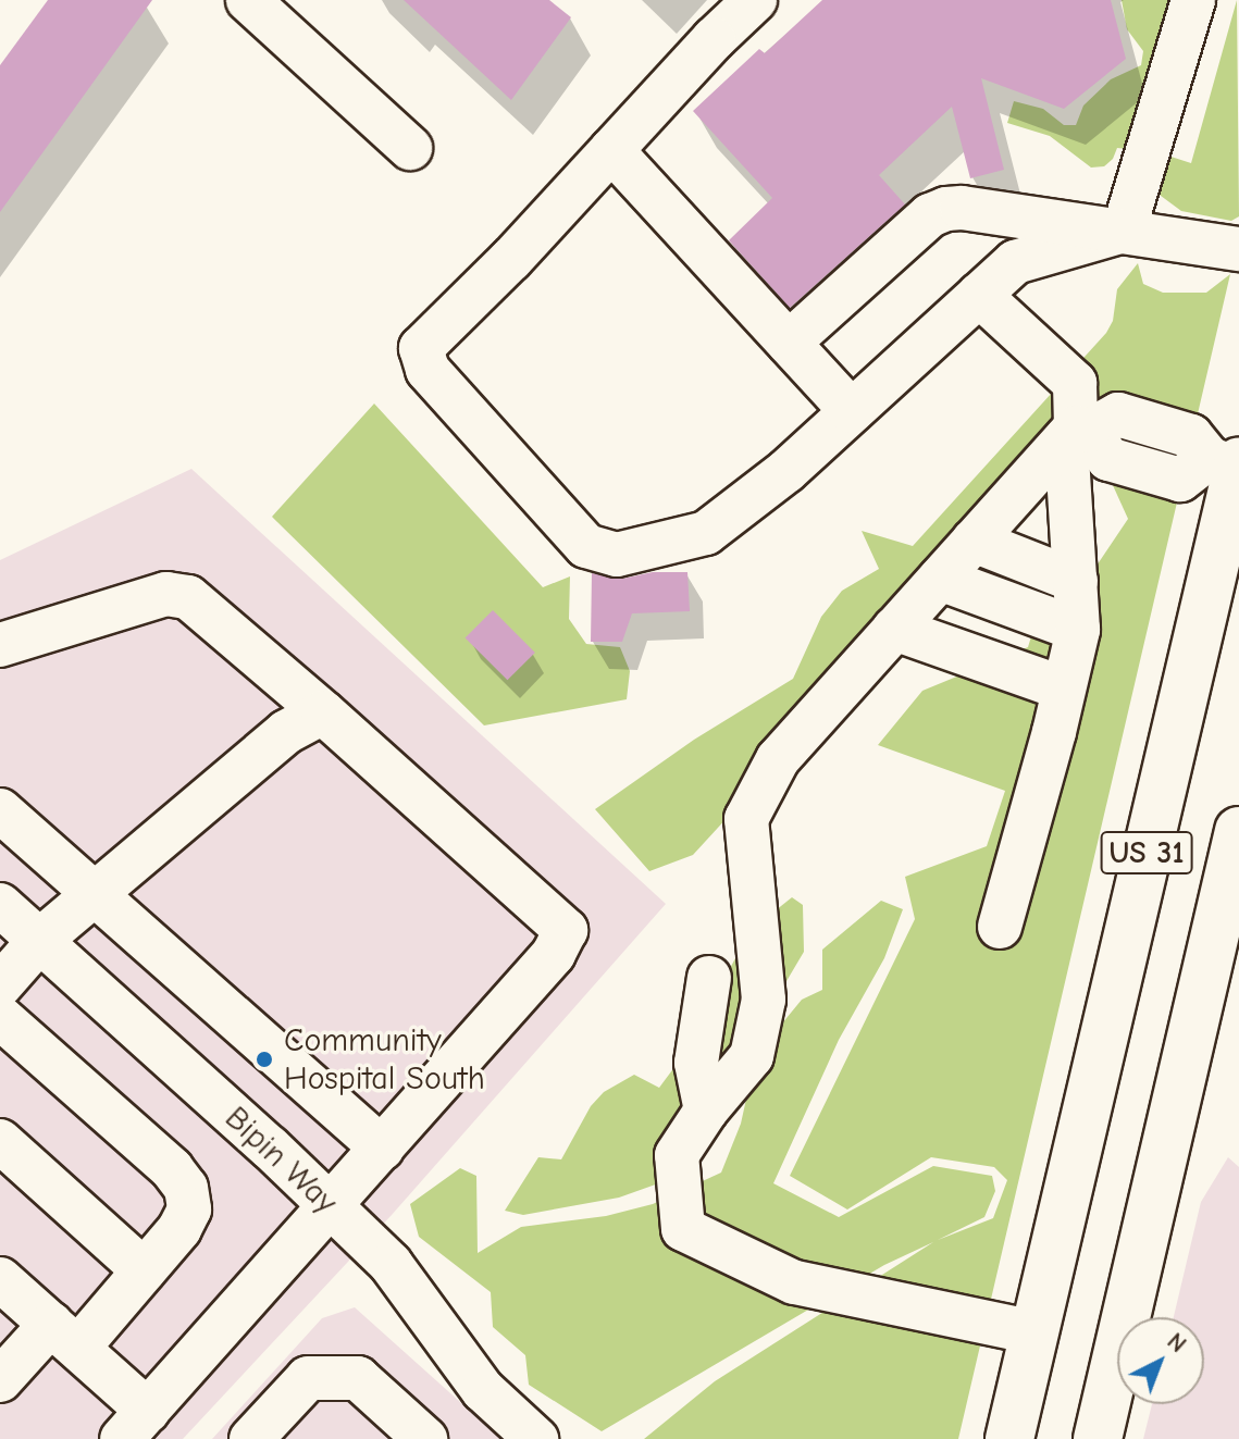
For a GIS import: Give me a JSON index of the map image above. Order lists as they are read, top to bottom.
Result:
{
  "streets": {
    "main road": ["US 31"],
    "street": ["Bipin Way"]
  },
  "places": ["Community Hospital South"],
  "north": "top right"
}
